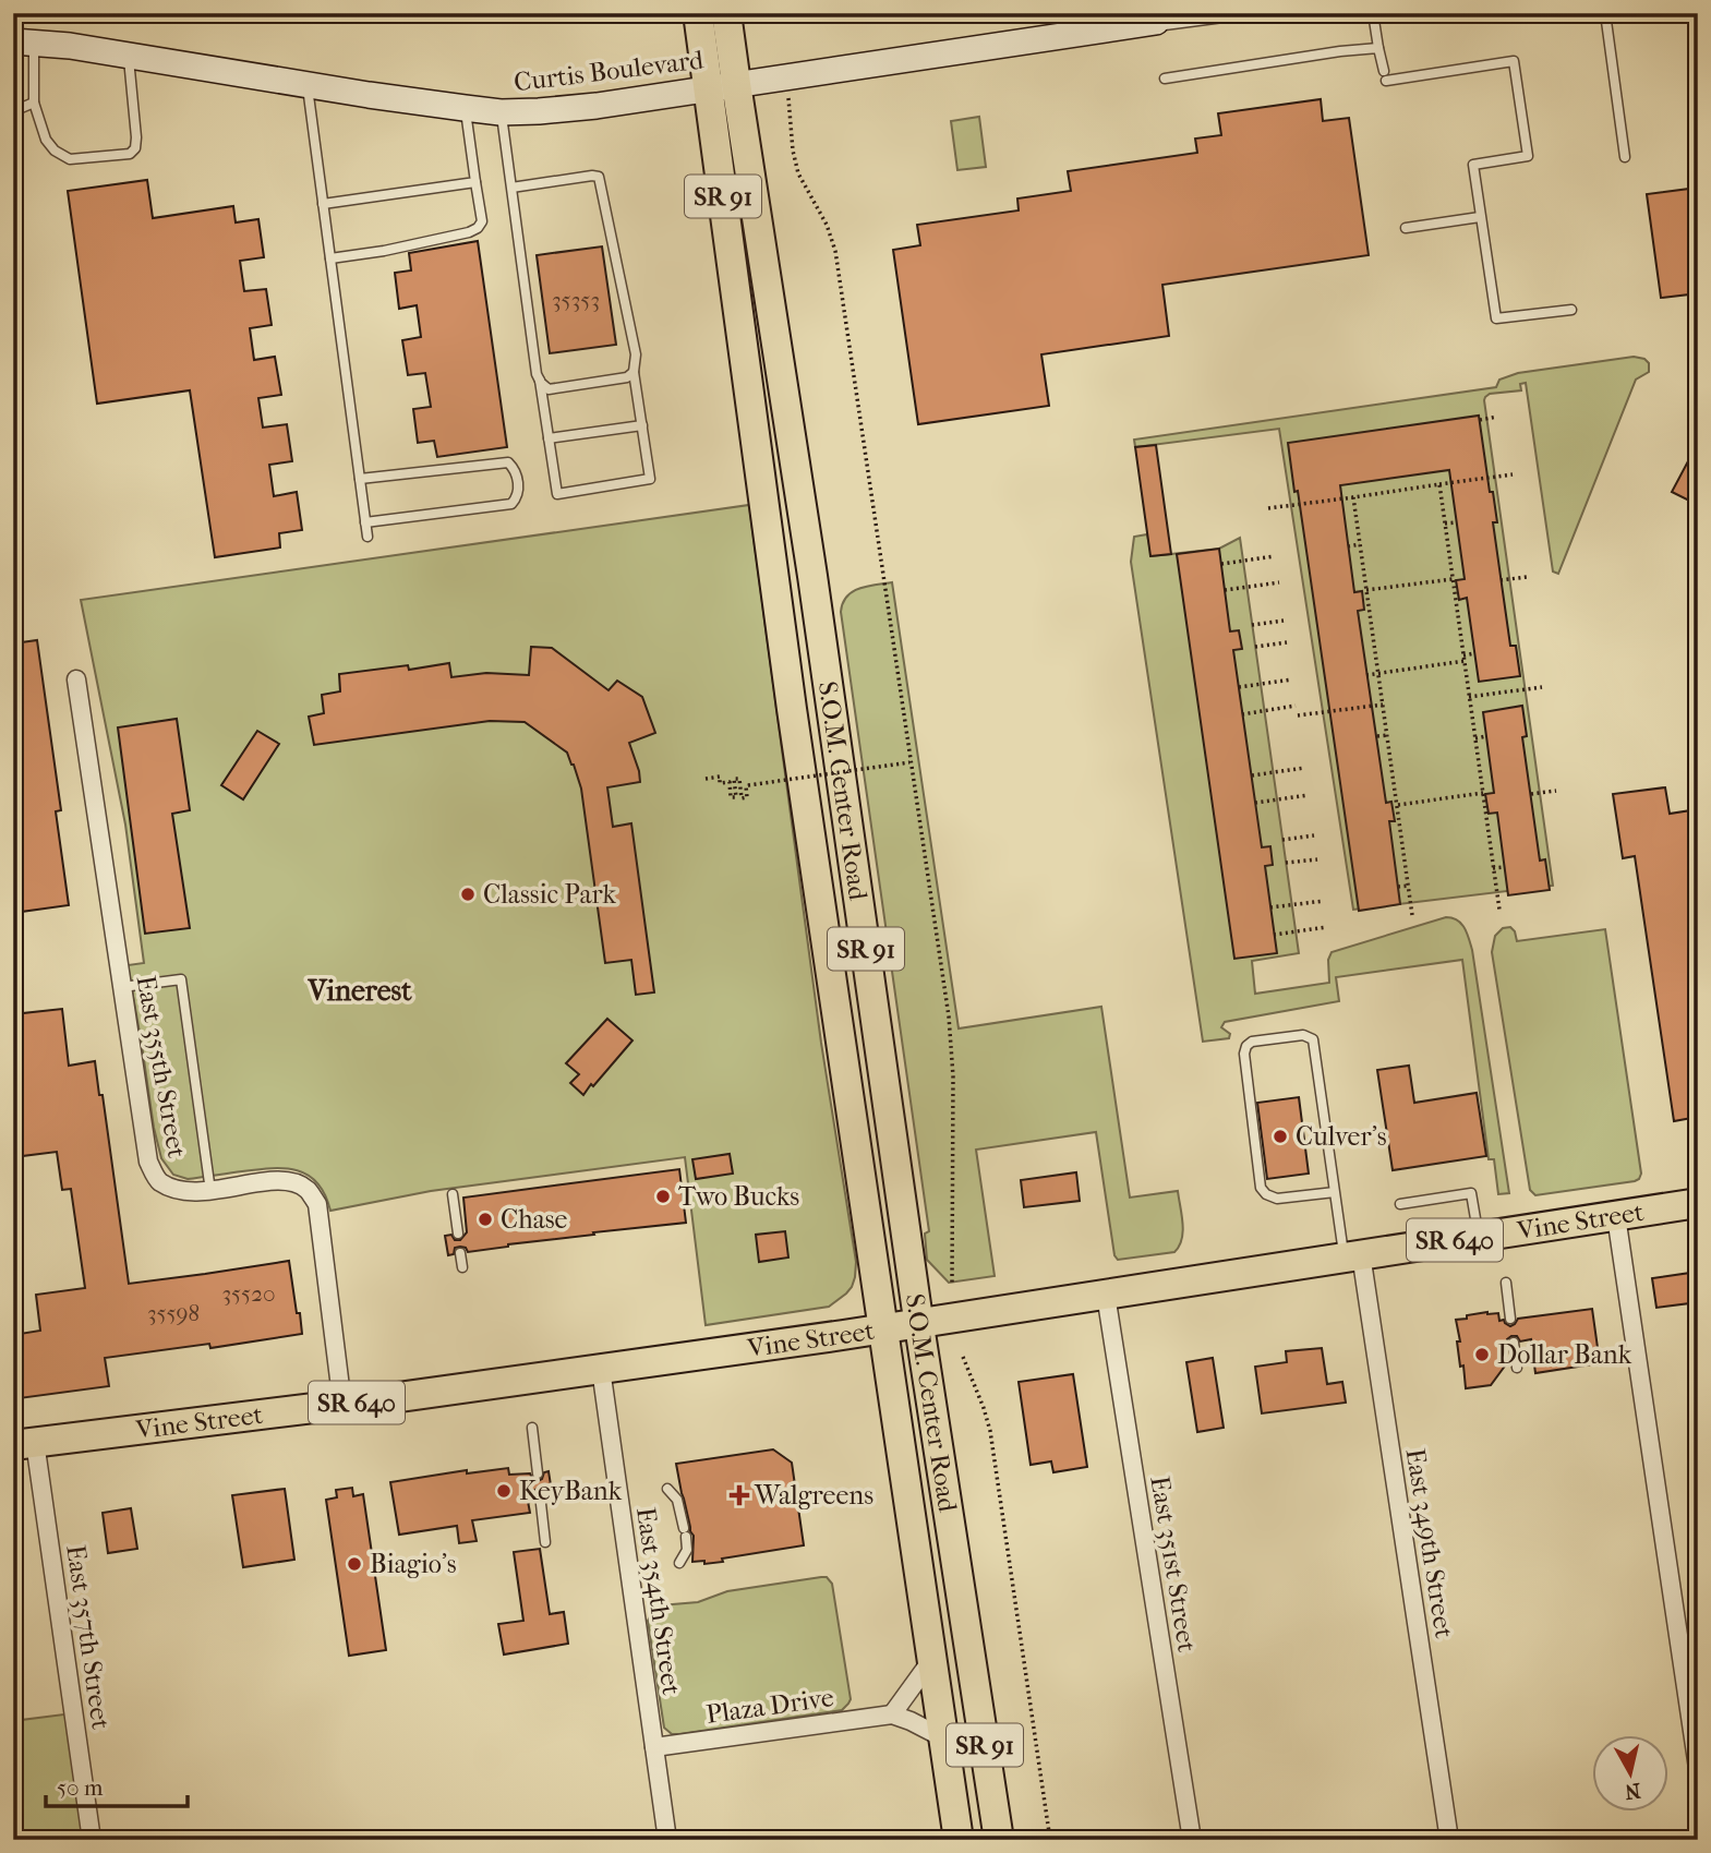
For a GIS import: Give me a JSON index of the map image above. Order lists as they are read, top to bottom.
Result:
{
  "streets": {
    "main road": [
      "SR 91",
      "S.O.M. Center Road",
      "Vine Street",
      "SR 640"
    ],
    "street": [
      "Curtis Boulevard",
      "East 355th Street",
      "East 349th Street",
      "East 351st Street",
      "East 354th Street",
      "East 357th Street",
      "Plaza Drive"
    ]
  },
  "crossings": [
    ["Curtis Boulevard", "S.O.M. Center Road"],
    ["S.O.M. Center Road", "Vine Street"],
    ["East 355th Street", "Vine Street"],
    ["Vine Street", "East 349th Street"],
    ["Vine Street", "East 351st Street"],
    ["Vine Street", "East 354th Street"],
    ["Vine Street", "East 357th Street"],
    ["East 354th Street", "Plaza Drive"]
  ],
  "districts": ["Vinerest"],
  "places": {
    "other": [
      "Classic Park",
      "Culver's",
      "Two Bucks",
      "Chase",
      "Dollar Bank",
      "KeyBank",
      "Biagio's"
    ],
    "health": ["Walgreens"]
  },
  "house_numbers": ["35353", "35520", "35598"],
  "scale_bar": "50 m",
  "north": "bottom"
}
